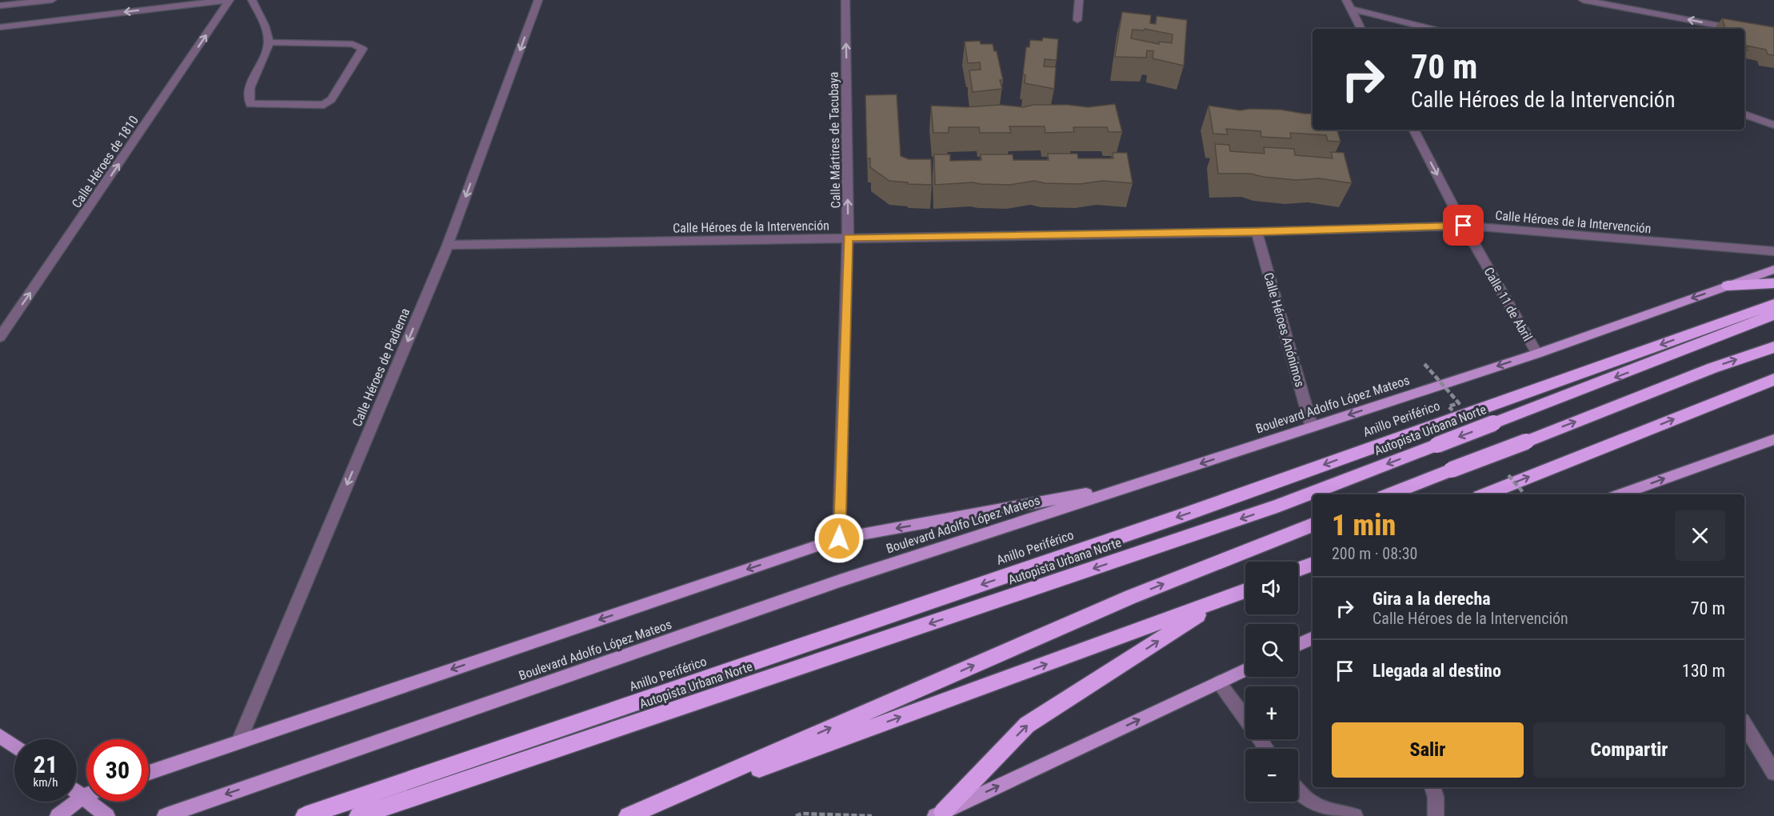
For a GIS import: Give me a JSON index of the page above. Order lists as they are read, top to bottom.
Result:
{
  "streets": {
    "highway": ["Anillo Periférico", "Autopista Urbana Norte"],
    "main road": ["Boulevard Adolfo López Mateos"],
    "street": [
      "Calle Mártires de Tacubaya",
      "Calle Héroes de 1810",
      "Calle Héroes de la Intervención",
      "Calle 11 de Abril",
      "Calle Héroes Anónimos",
      "Calle Héroes de Padierna"
    ]
  },
  "crossings": [
    ["Calle Mártires de Tacubaya", "Calle Héroes de la Intervención"],
    ["Calle Héroes de la Intervención", "Calle 11 de Abril"],
    ["Calle Héroes de la Intervención", "Calle Héroes Anónimos"],
    ["Calle Héroes de la Intervención", "Calle Héroes de Padierna"],
    ["Calle 11 de Abril", "Boulevard Adolfo López Mateos"],
    ["Calle Héroes Anónimos", "Boulevard Adolfo López Mateos"],
    ["Anillo Periférico", "Autopista Urbana Norte"]
  ],
  "one_way": [
    "Calle Mártires de Tacubaya",
    "Calle Héroes de 1810",
    "Calle 11 de Abril",
    "Calle Héroes de Padierna"
  ],
  "page": {
    "turn": ["70 m", "Calle Héroes de la Intervención"],
    "heading": ["1 min", "200 m · 08:30"],
    "map_buttons": ["+", "−"],
    "list": [
      {
        "name": "Gira a la derecha",
        "note": "Calle Héroes de la Intervención",
        "value": "70 m"
      },
      {
        "name": "Llegada al destino",
        "value": "130 m"
      }
    ],
    "buttons": ["Salir", "Compartir"],
    "speed": "21 km/h",
    "limit": "30"
  }
}
